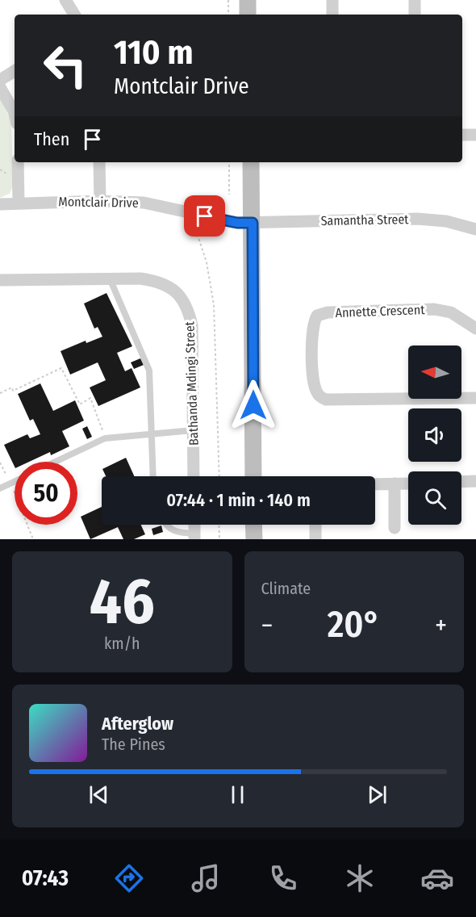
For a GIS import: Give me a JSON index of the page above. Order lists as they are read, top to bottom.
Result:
{
  "streets": {
    "street": [
      "Montclair Drive",
      "Samantha Street",
      "Annette Crescent",
      "Bathanda Mdingi Street"
    ]
  },
  "crossings": [
    ["Montclair Drive", "Samantha Street"]
  ],
  "north": "left",
  "page": {
    "turn": ["110 m", "Montclair Drive"],
    "then": "Then",
    "limit": "50",
    "trip": "07:44 · 1 min · 140 m",
    "tile": [
      ["46", "km/h"],
      "Climate"
    ],
    "heat": ["−", "20°", "+"],
    "song": ["Afterglow", "The Pines"],
    "tabs": "07:43"
  }
}
